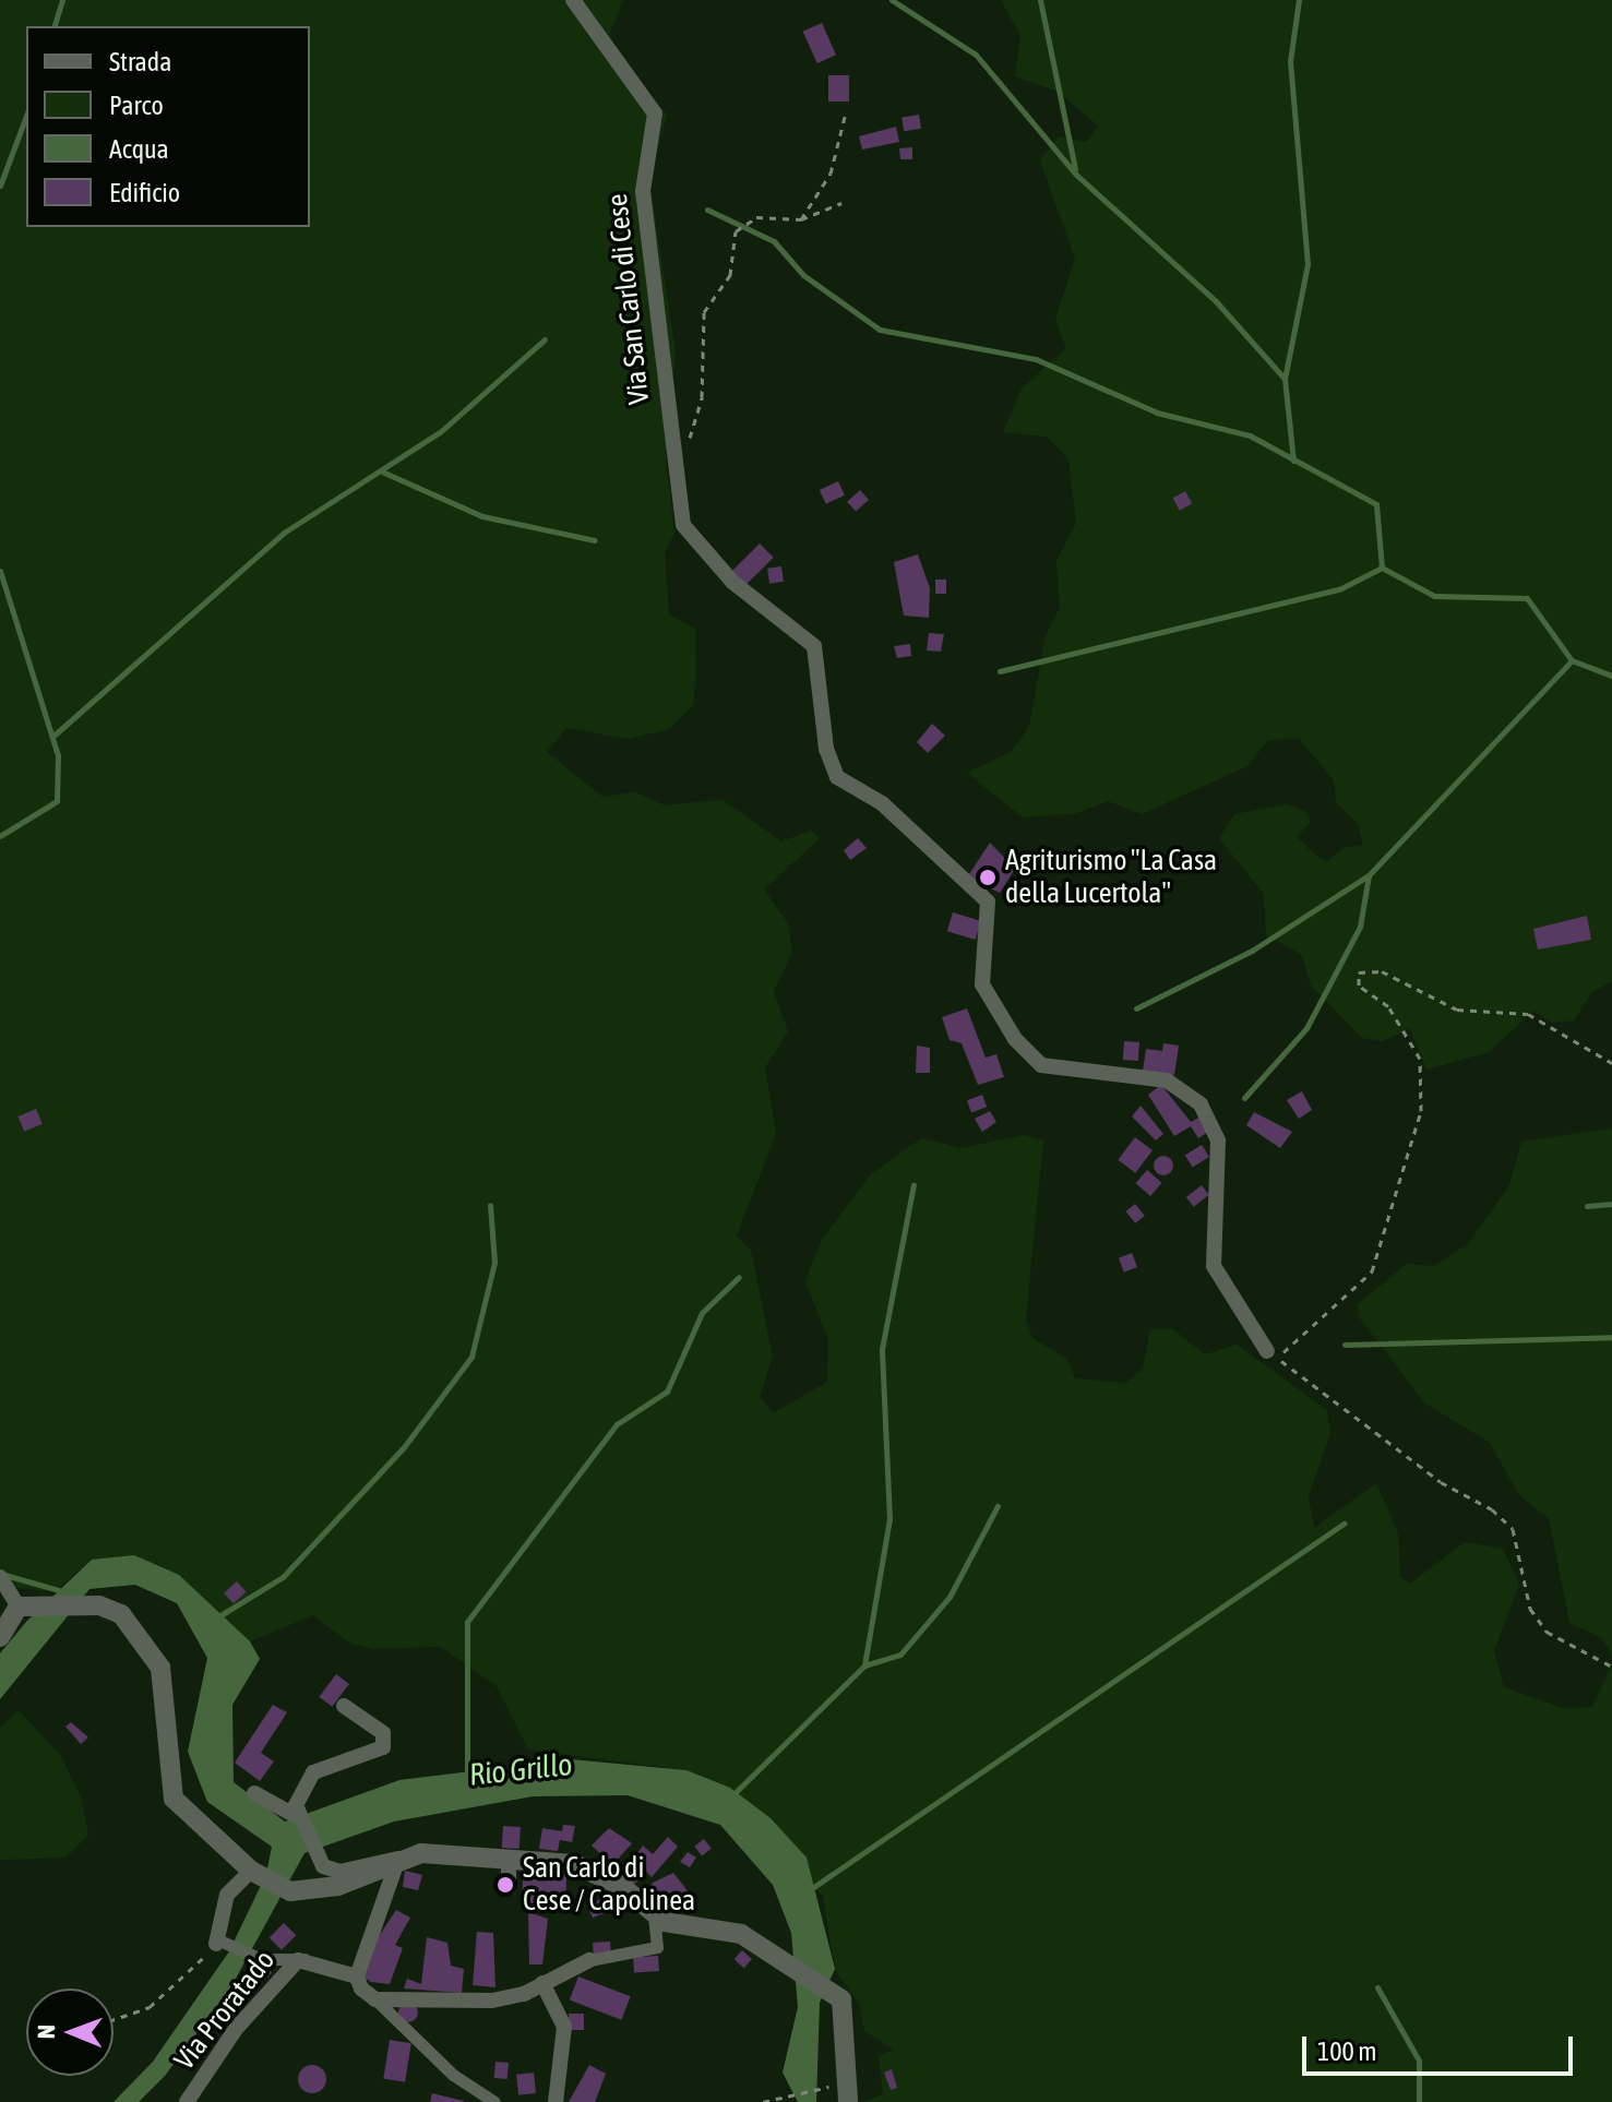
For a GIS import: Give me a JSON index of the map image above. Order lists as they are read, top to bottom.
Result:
{
  "streets": {
    "street": ["Via San Carlo di Cese", "Via Proratado"]
  },
  "water": ["Rio Grillo"],
  "places": ["Agriturismo \"La Casa della Lucertola\"", "San Carlo di Cese / Capolinea"],
  "legend": [
    "Strada",
    "Parco",
    "Acqua",
    "Edificio"
  ],
  "scale_bar": "100 m",
  "north": "left"
}
